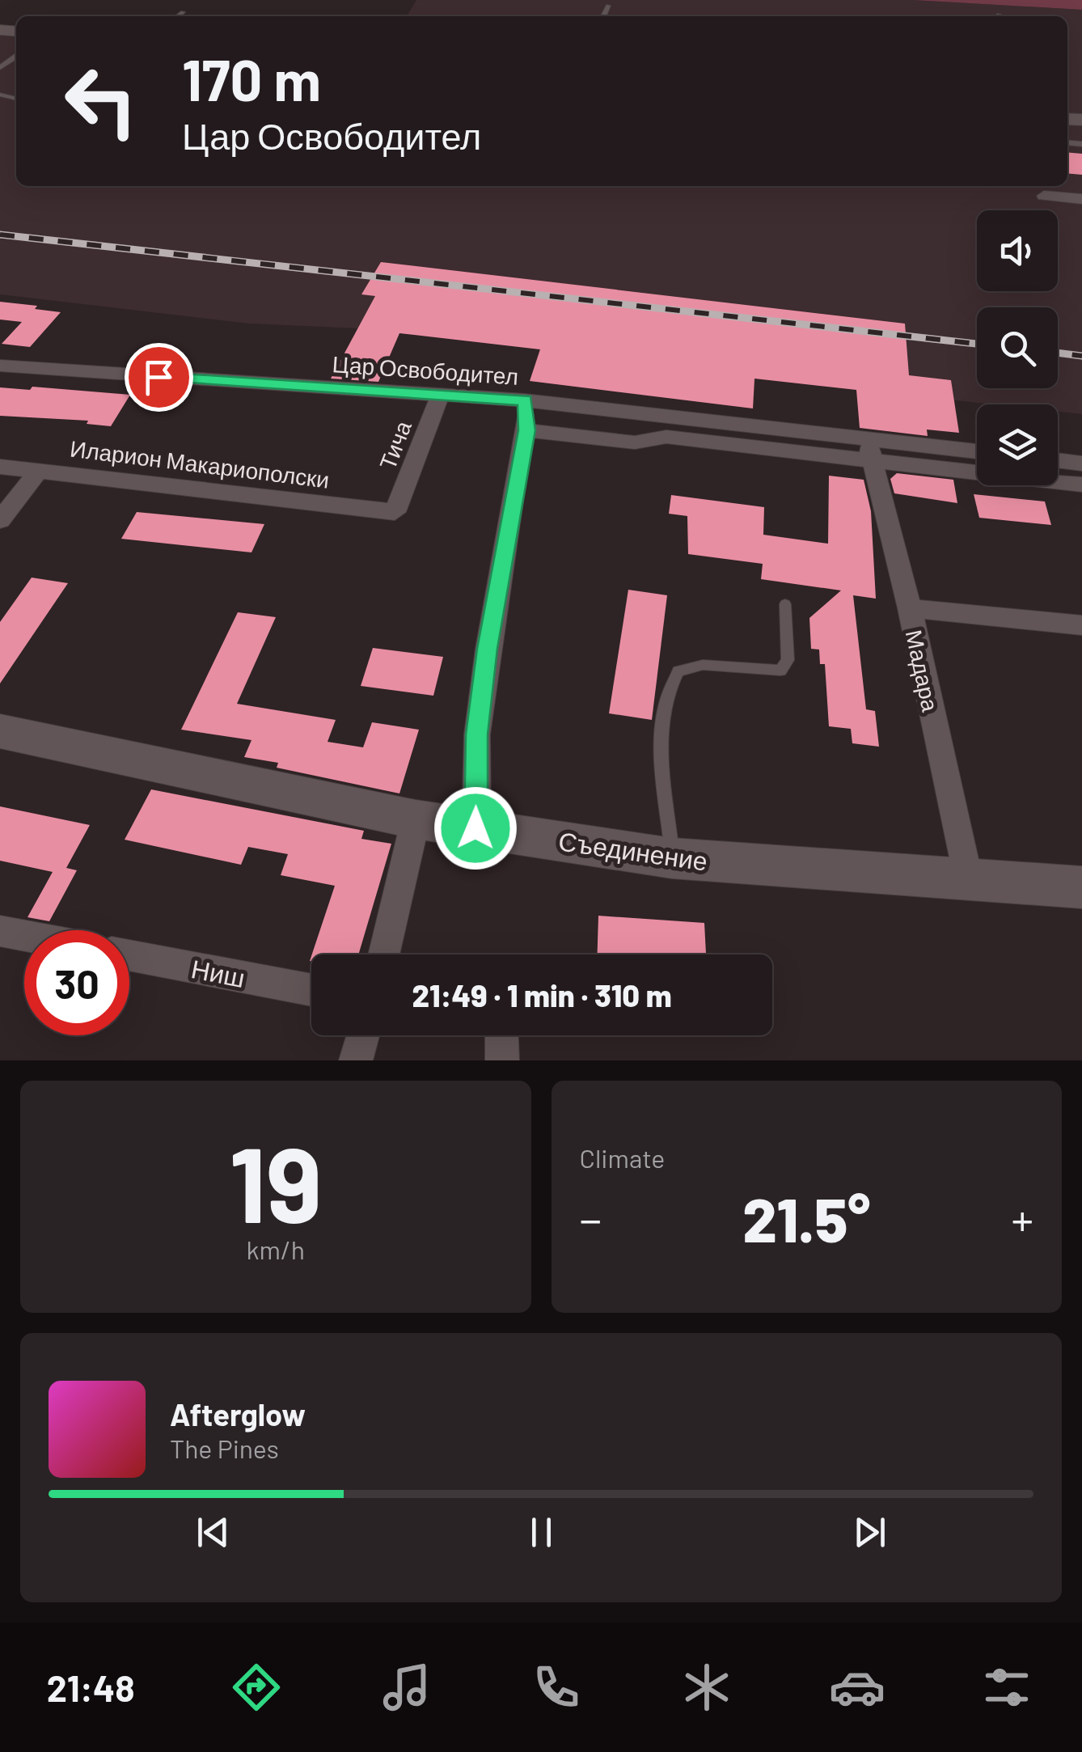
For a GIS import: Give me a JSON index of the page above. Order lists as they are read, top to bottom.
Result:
{
  "streets": {
    "main road": ["Съединение"],
    "street": [
      "Цар Освободител",
      "Тича",
      "Иларион Макариополски",
      "Мадара",
      "Ниш"
    ]
  },
  "crossings": [
    ["Цар Освободител", "Тича"],
    ["Цар Освободител", "Мадара"],
    ["Тича", "Иларион Макариополски"],
    ["Мадара", "Съединение"]
  ],
  "page": {
    "turn": ["170 m", "Цар Освободител"],
    "limit": "30",
    "trip": "21:49 · 1 min · 310 m",
    "tile": [
      ["19", "km/h"],
      "Climate"
    ],
    "heat": ["−", "21.5°", "+"],
    "song": ["Afterglow", "The Pines"],
    "tabs": "21:48"
  }
}
